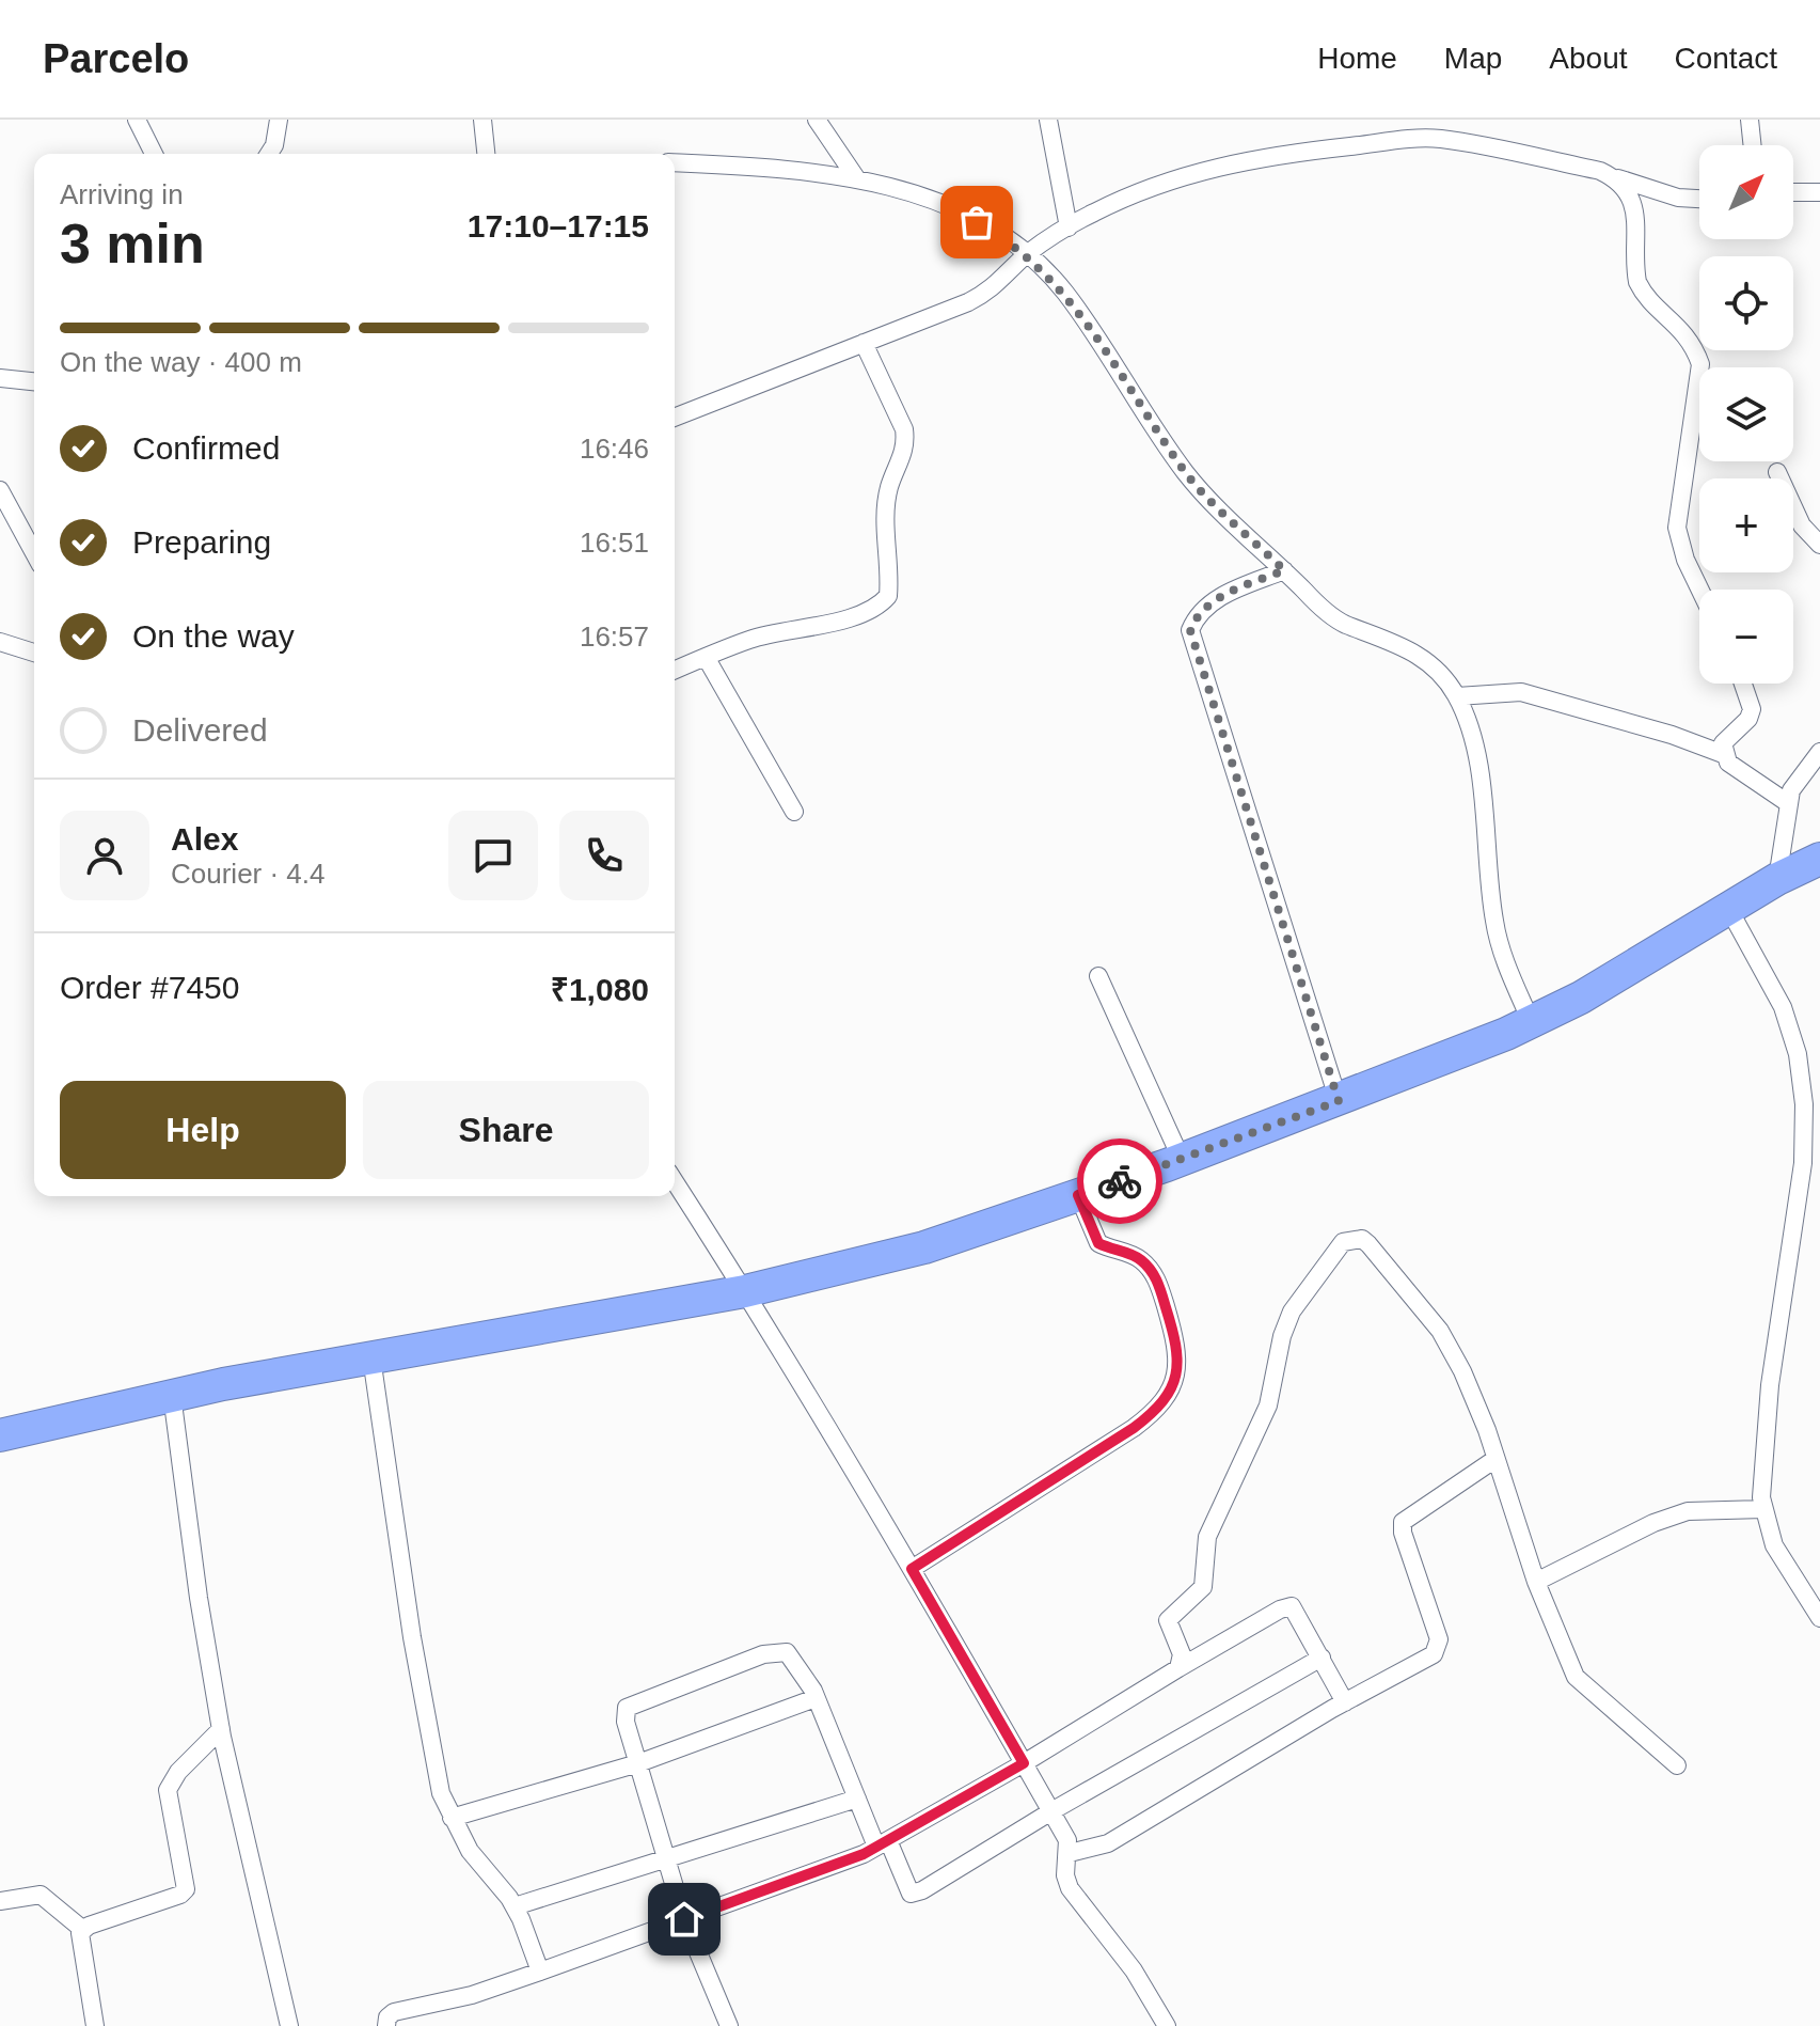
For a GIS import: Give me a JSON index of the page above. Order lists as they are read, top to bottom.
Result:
{
  "north": "top right",
  "page": {
    "header": "Parcelo",
    "nav": [
      "Home",
      "Map",
      "About",
      "Contact"
    ],
    "map_buttons": ["+", "−"],
    "heading": ["3 min", "Arriving in", "17:10–17:15"],
    "panel": [
      "Alex",
      "Courier · 4.4",
      "Order #7450",
      "₹1,080"
    ],
    "bar": "On the way · 400 m",
    "list": [
      ["Confirmed", "16:46"],
      ["Preparing", "16:51"],
      ["On the way", "16:57"],
      "Delivered"
    ],
    "buttons": ["Help", "Share"]
  }
}
